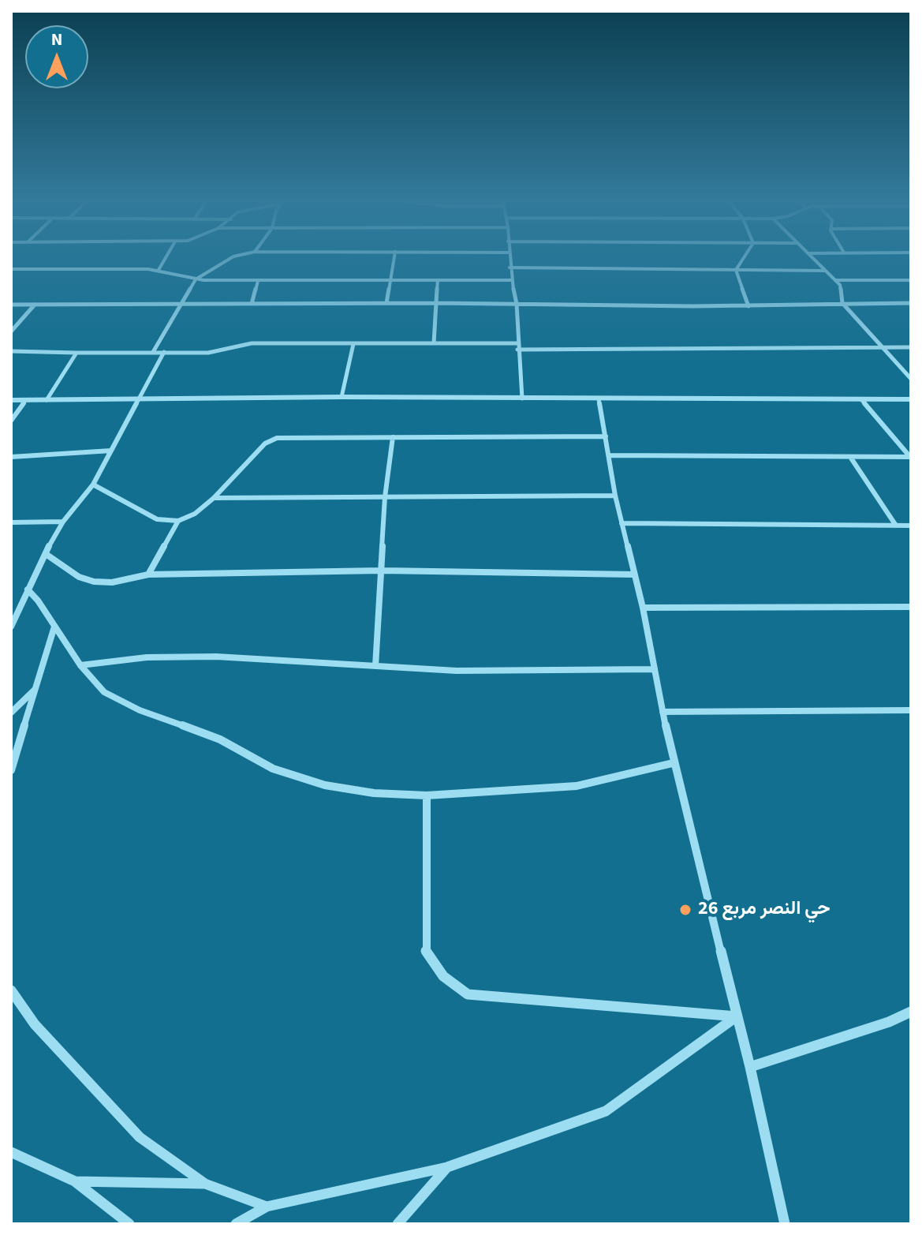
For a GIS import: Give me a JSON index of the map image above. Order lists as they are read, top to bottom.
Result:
{
  "places": ["حي النصر مربع 26"],
  "north": "top"
}
